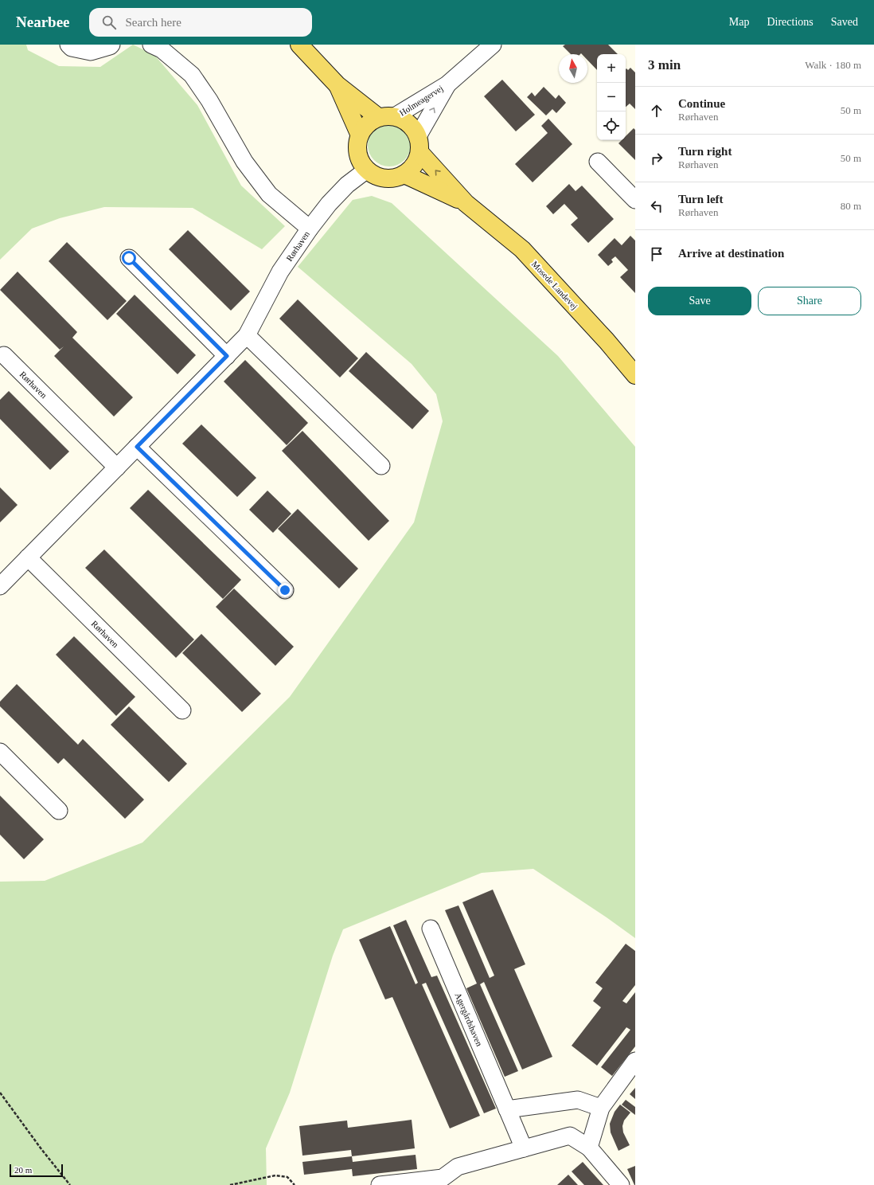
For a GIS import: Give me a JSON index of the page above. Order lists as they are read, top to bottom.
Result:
{
  "streets": {
    "main road": ["Mosede Landevej"],
    "street": ["Holmeagervej", "Rørhaven", "Agergårdshaven"]
  },
  "crossings": [
    ["Holmeagervej", "Rørhaven"],
    ["Holmeagervej", "Mosede Landevej"],
    ["Rørhaven", "Mosede Landevej"]
  ],
  "scale_bar": "20 m",
  "north": "top",
  "page": {
    "header": "Nearbee",
    "search": "Search here",
    "nav": ["Map", "Directions", "Saved"],
    "heading": ["3 min", "Walk · 180 m"],
    "map_buttons": ["+", "−"],
    "list": [
      ["Continue", "Rørhaven", "50 m"],
      ["Turn right", "Rørhaven", "50 m"],
      ["Turn left", "Rørhaven", "80 m"],
      "Arrive at destination"
    ],
    "buttons": ["Save", "Share"],
    "scale": "20 m"
  }
}
